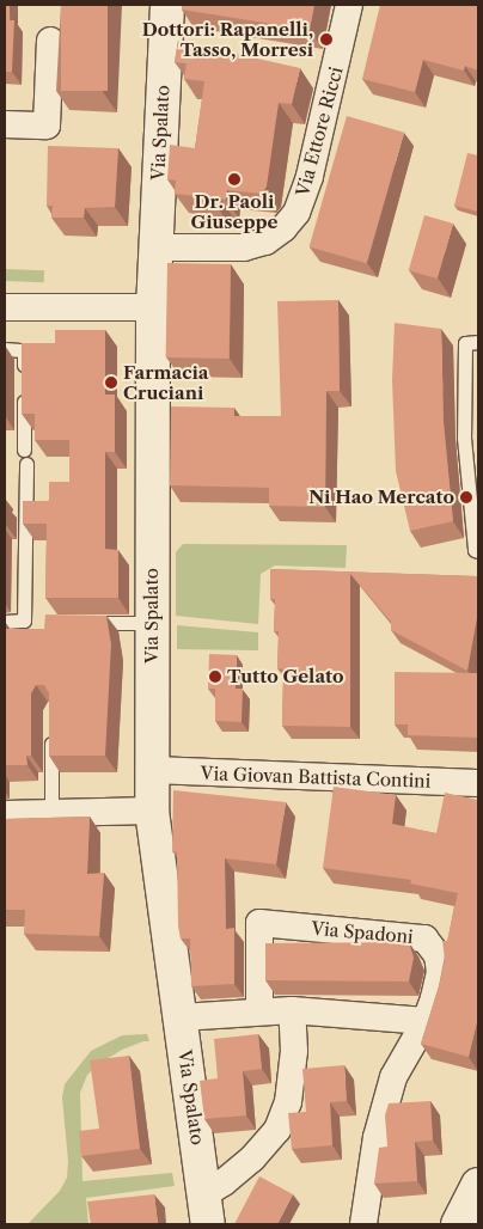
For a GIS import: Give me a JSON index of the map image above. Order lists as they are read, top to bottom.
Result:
{
  "streets": {
    "main road": ["Via Spalato"],
    "street": ["Via Ettore Ricci", "Via Giovan Battista Contini", "Via Spadoni"]
  },
  "crossings": [
    ["Via Ettore Ricci", "Via Spalato"],
    ["Via Spalato", "Via Giovan Battista Contini"]
  ],
  "places": [
    "Dottori: Rapanelli, Tasso, Morresi",
    "Dr. Paoli Giuseppe",
    "Farmacia Cruciani",
    "Ni Hao Mercato",
    "Tutto Gelato"
  ]
}
